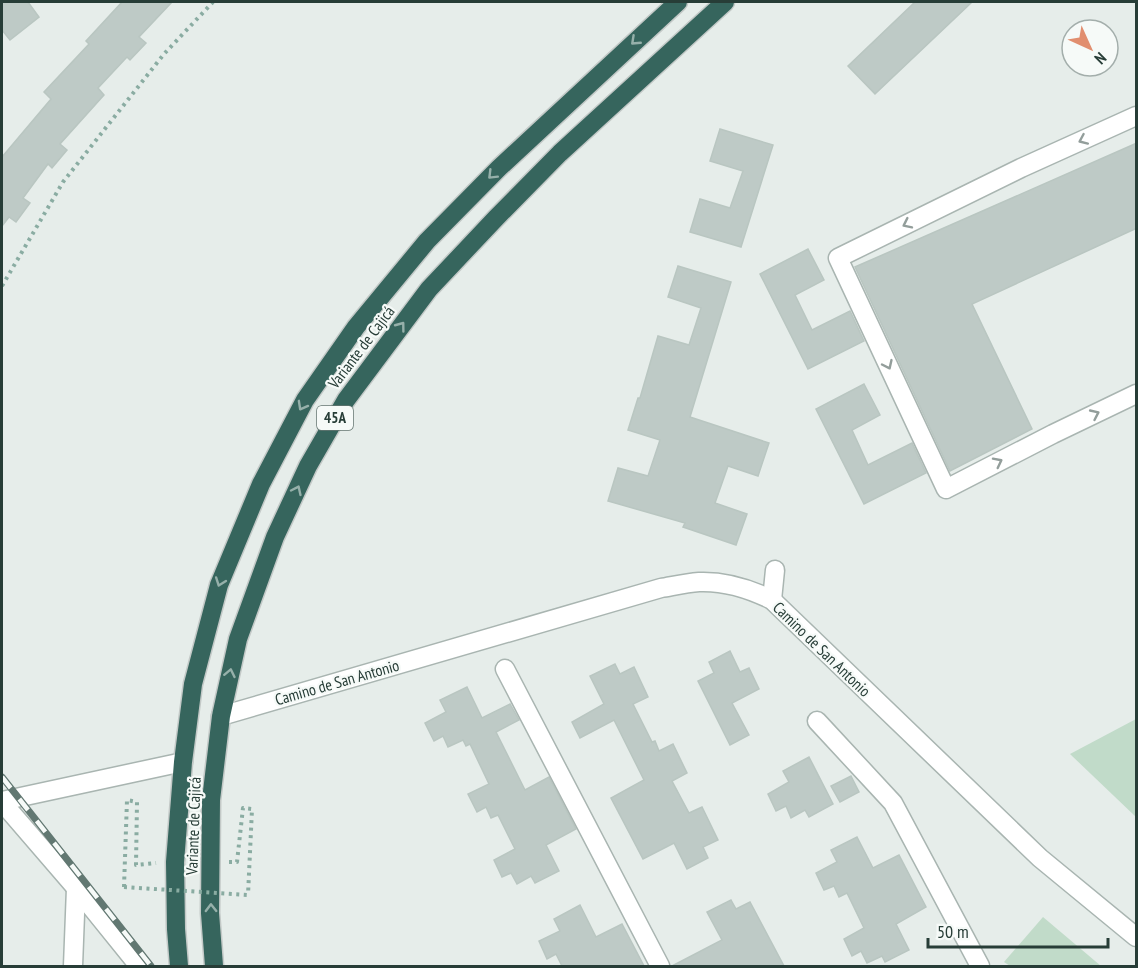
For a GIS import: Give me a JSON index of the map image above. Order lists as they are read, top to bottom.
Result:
{
  "streets": {
    "highway": ["Variante de Cajicá", "45A"],
    "street": ["Camino de San Antonio"]
  },
  "crossings": [
    ["Variante de Cajicá", "Camino de San Antonio"]
  ],
  "scale_bar": "50 m",
  "north": "bottom right"
}
